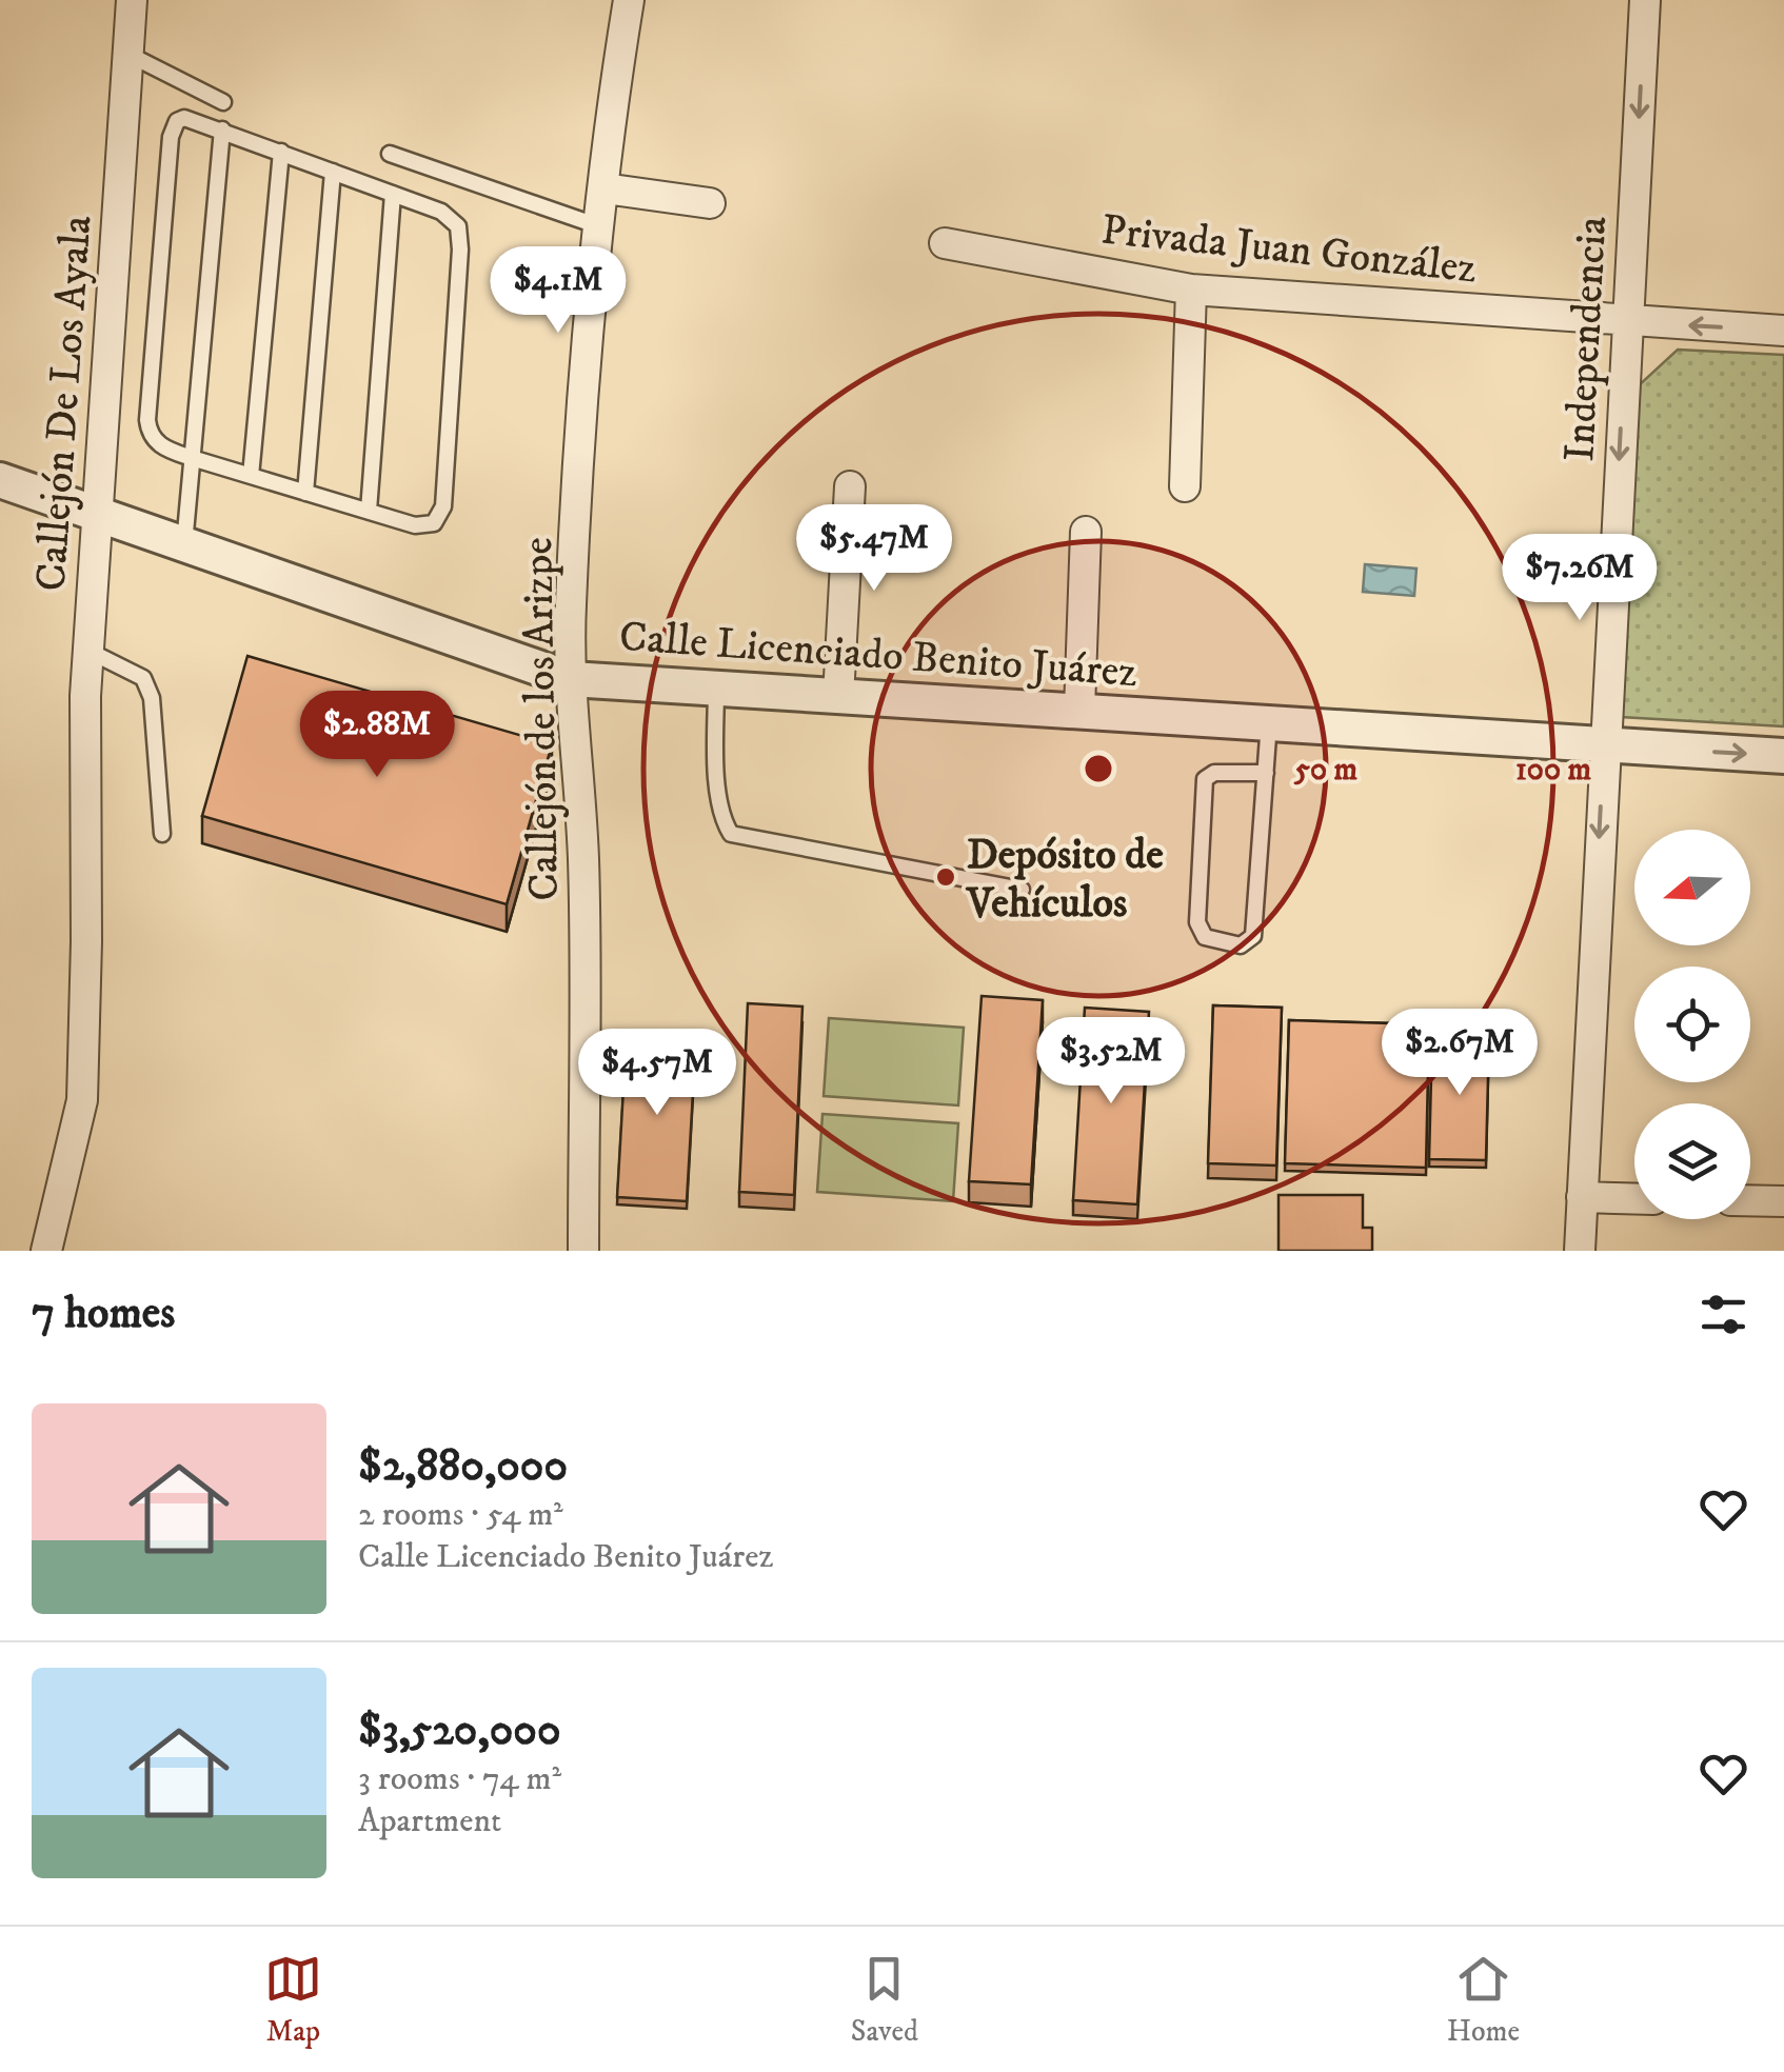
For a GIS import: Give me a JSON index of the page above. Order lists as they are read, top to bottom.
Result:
{
  "streets": {
    "street": [
      "Privada Juan González",
      "Independencia",
      "Callejón De Los Ayala",
      "Calle Licenciado Benito Juárez",
      "Callejón de los Arizpe"
    ]
  },
  "crossings": [
    ["Privada Juan González", "Independencia"],
    ["Independencia", "Calle Licenciado Benito Juárez"],
    ["Callejón De Los Ayala", "Calle Licenciado Benito Juárez"],
    ["Calle Licenciado Benito Juárez", "Callejón de los Arizpe"]
  ],
  "one_way": ["Independencia"],
  "places": ["Depósito de Vehículos"],
  "north": "left",
  "page": {
    "price": [
      "$4.1M",
      "$5.47M",
      "$7.26M",
      "$2.88M",
      "$2.67M",
      "$3.52M",
      "$4.57M"
    ],
    "heading": "7 homes",
    "list": [
      {
        "name": "$2,880,000",
        "note": "2 rooms · 54 m² · Calle Licenciado Benito Juárez"
      },
      {
        "name": "$3,520,000",
        "note": "3 rooms · 74 m² · Apartment"
      }
    ],
    "tabs": ["Map", "Saved", "Home"]
  },
  "rings": ["50 m", "100 m"]
}
